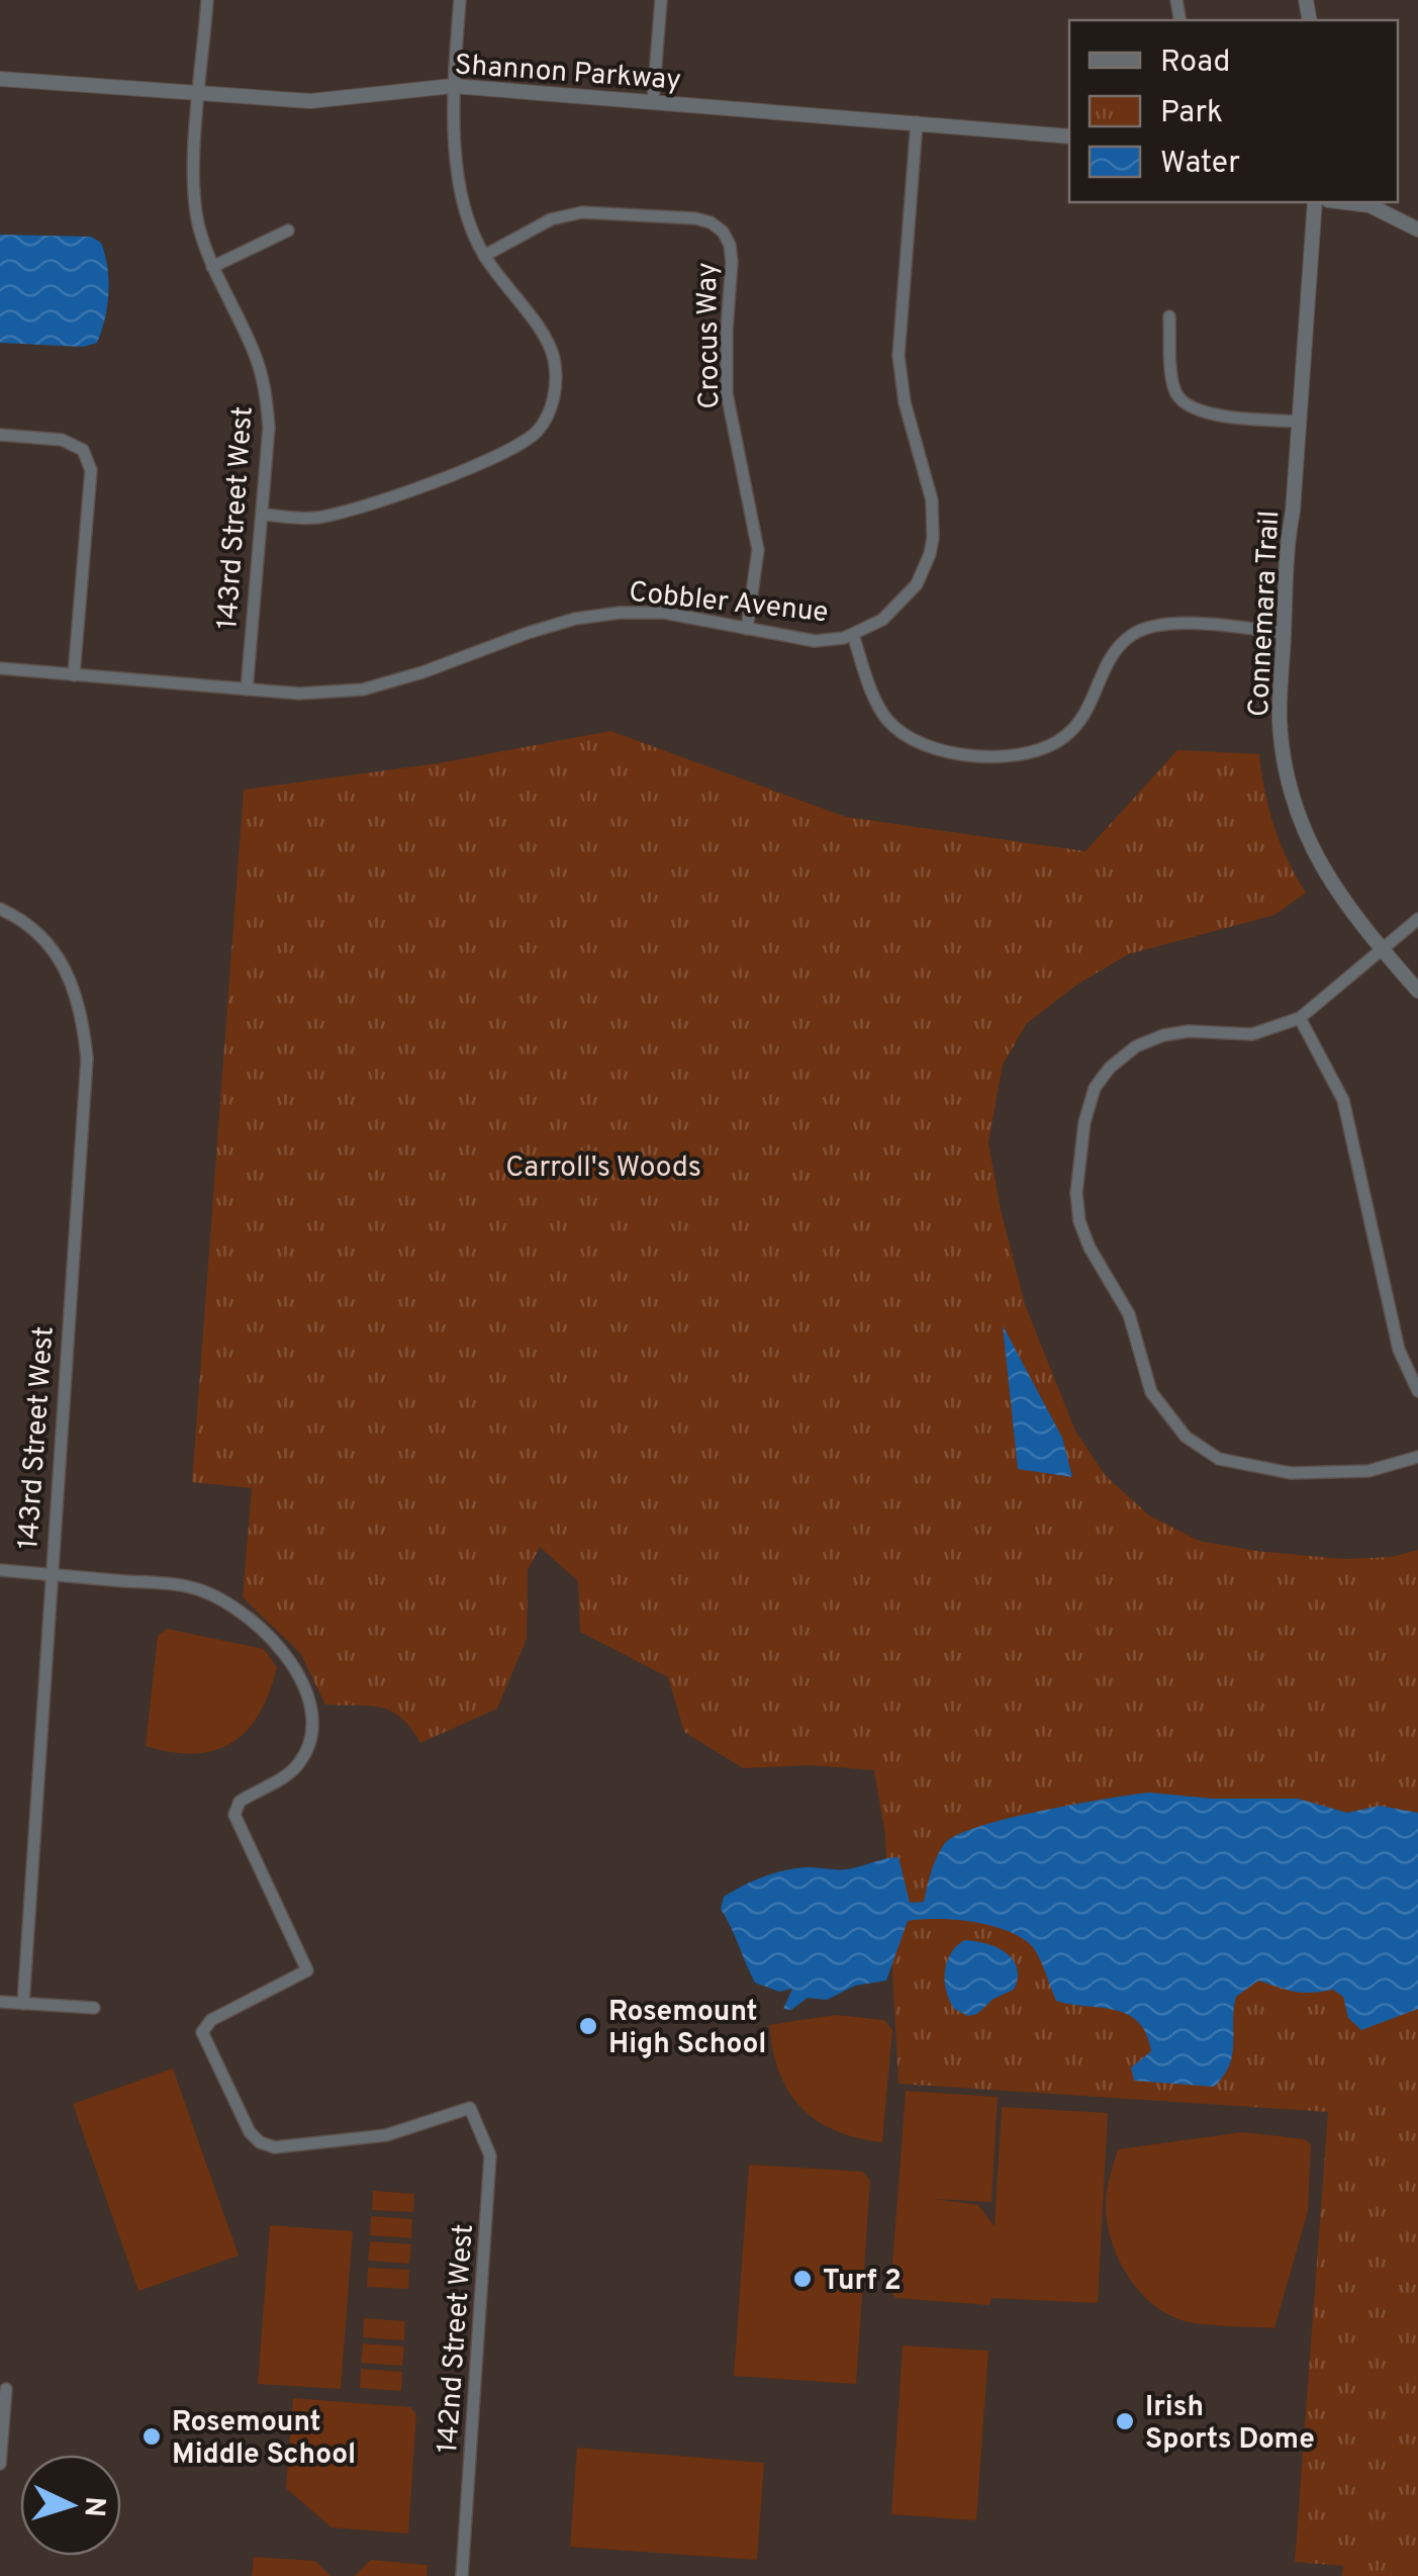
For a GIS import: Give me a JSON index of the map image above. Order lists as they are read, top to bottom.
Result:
{
  "streets": {
    "street": [
      "Shannon Parkway",
      "Crocus Way",
      "143rd Street West",
      "Cobbler Avenue",
      "Connemara Trail",
      "142nd Street West"
    ]
  },
  "crossings": [
    ["Shannon Parkway", "143rd Street West"],
    ["Shannon Parkway", "Cobbler Avenue"],
    ["Crocus Way", "Cobbler Avenue"],
    ["143rd Street West", "Cobbler Avenue"],
    ["143rd Street West", "142nd Street West"]
  ],
  "parks": ["Carroll's Woods"],
  "places": [
    "Rosemount High School",
    "Turf 2",
    "Irish Sports Dome",
    "Rosemount Middle School"
  ],
  "legend": ["Road", "Park", "Water"],
  "north": "right"
}
